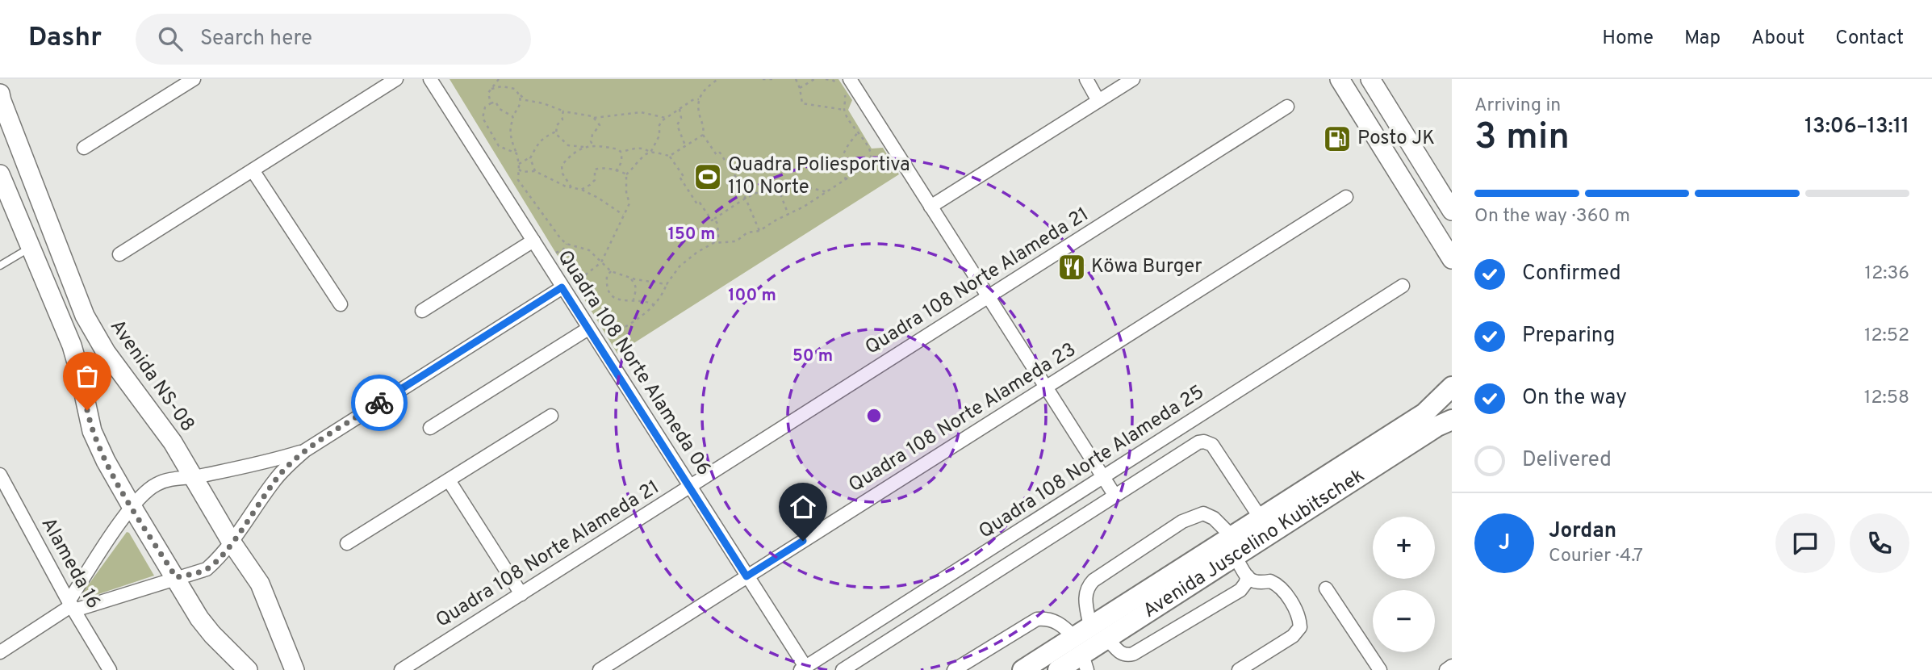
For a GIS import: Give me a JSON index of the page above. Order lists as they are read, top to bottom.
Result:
{
  "streets": {
    "main road": ["Avenida Juscelino Kubitschek"],
    "street": [
      "Quadra 108 Norte Alameda 21",
      "Quadra 108 Norte Alameda 06",
      "Avenida NS-08",
      "Quadra 108 Norte Alameda 23",
      "Quadra 108 Norte Alameda 25",
      "Alameda 16"
    ]
  },
  "crossings": [
    ["Quadra 108 Norte Alameda 21", "Quadra 108 Norte Alameda 06"],
    ["Quadra 108 Norte Alameda 06", "Quadra 108 Norte Alameda 23"],
    ["Quadra 108 Norte Alameda 06", "Quadra 108 Norte Alameda 25"]
  ],
  "places": {
    "fuel station": ["Posto JK"],
    "sports": ["Quadra Poliesportiva 110 Norte"],
    "restaurant": ["Köwa Burger"]
  },
  "page": {
    "header": "Dashr",
    "search": "Search here",
    "nav": [
      "Home",
      "Map",
      "About",
      "Contact"
    ],
    "heading": ["3 min", "Arriving in", "13:06–13:11"],
    "panel": ["Jordan", "Courier · 4.7"],
    "bar": "On the way · 360 m",
    "list": [
      ["Confirmed", "12:36"],
      ["Preparing", "12:52"],
      ["On the way", "12:58"],
      "Delivered"
    ],
    "round": "J",
    "map_buttons": ["+", "−"]
  },
  "rings": ["150 m", "100 m", "50 m"]
}
